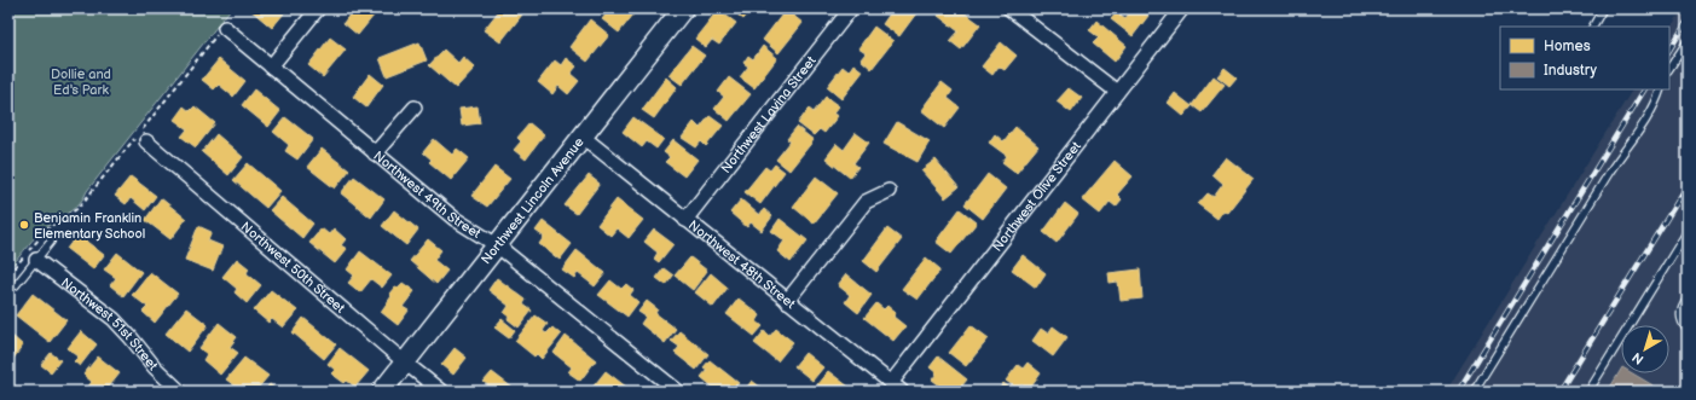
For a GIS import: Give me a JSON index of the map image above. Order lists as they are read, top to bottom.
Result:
{
  "streets": {
    "street": [
      "Northwest Lavina Street",
      "Northwest 49th Street",
      "Northwest Olive Street",
      "Northwest Lincoln Avenue",
      "Northwest 48th Street",
      "Northwest 50th Street",
      "Northwest 51st Street"
    ]
  },
  "crossings": [
    ["Northwest Lavina Street", "Northwest 48th Street"],
    ["Northwest 49th Street", "Northwest Lincoln Avenue"],
    ["Northwest Olive Street", "Northwest 48th Street"],
    ["Northwest Lincoln Avenue", "Northwest 48th Street"],
    ["Northwest Lincoln Avenue", "Northwest 50th Street"]
  ],
  "parks": ["Dollie and Ed's Park"],
  "places": ["Benjamin Franklin Elementary School"],
  "legend": ["Homes", "Industry"],
  "north": "bottom left"
}
